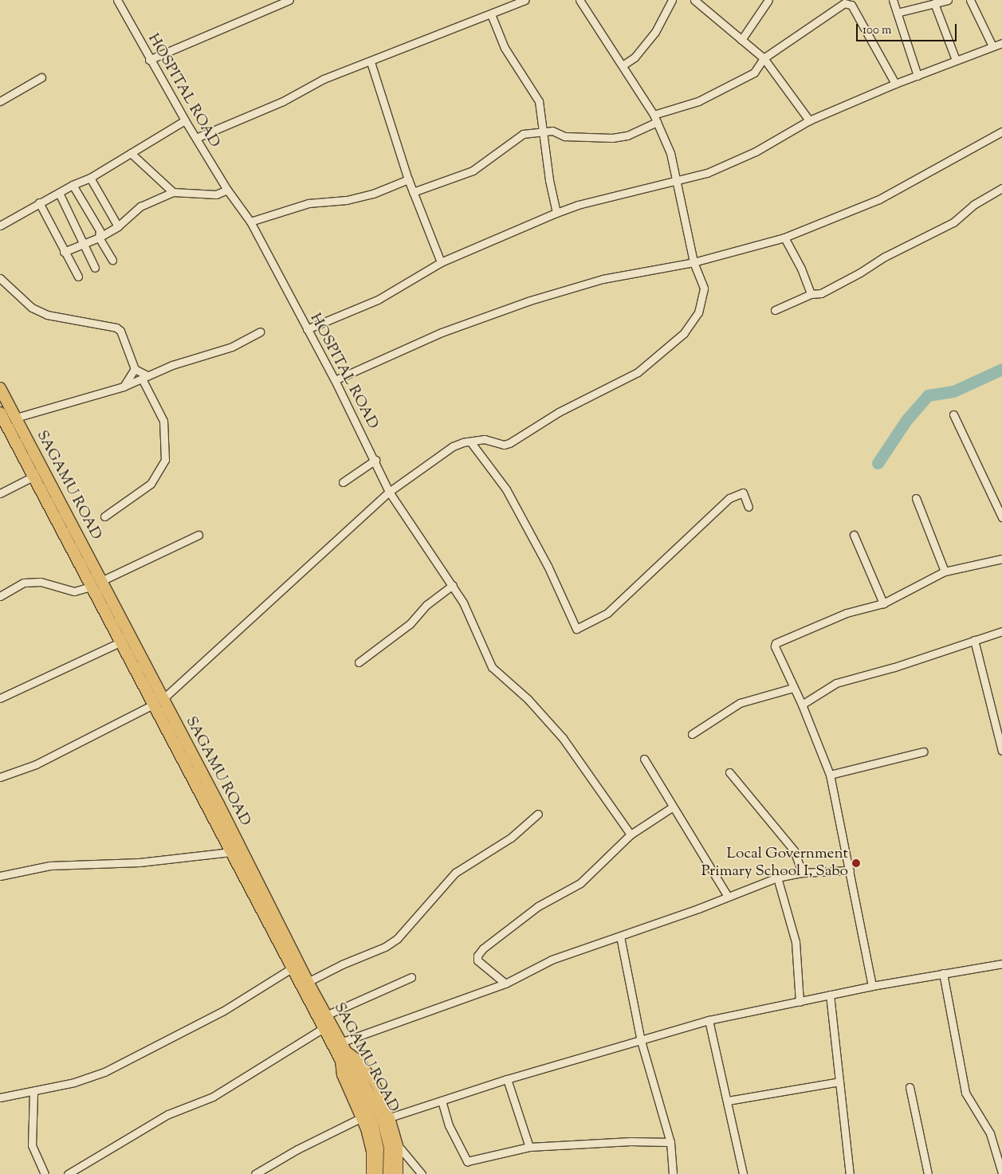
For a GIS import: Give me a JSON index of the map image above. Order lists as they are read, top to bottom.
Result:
{
  "streets": {
    "highway": ["SAGAMU ROAD"],
    "street": ["HOSPITAL ROAD"]
  },
  "places": ["Local Government Primary School I, Sabo"],
  "scale_bar": "100 m"
}
